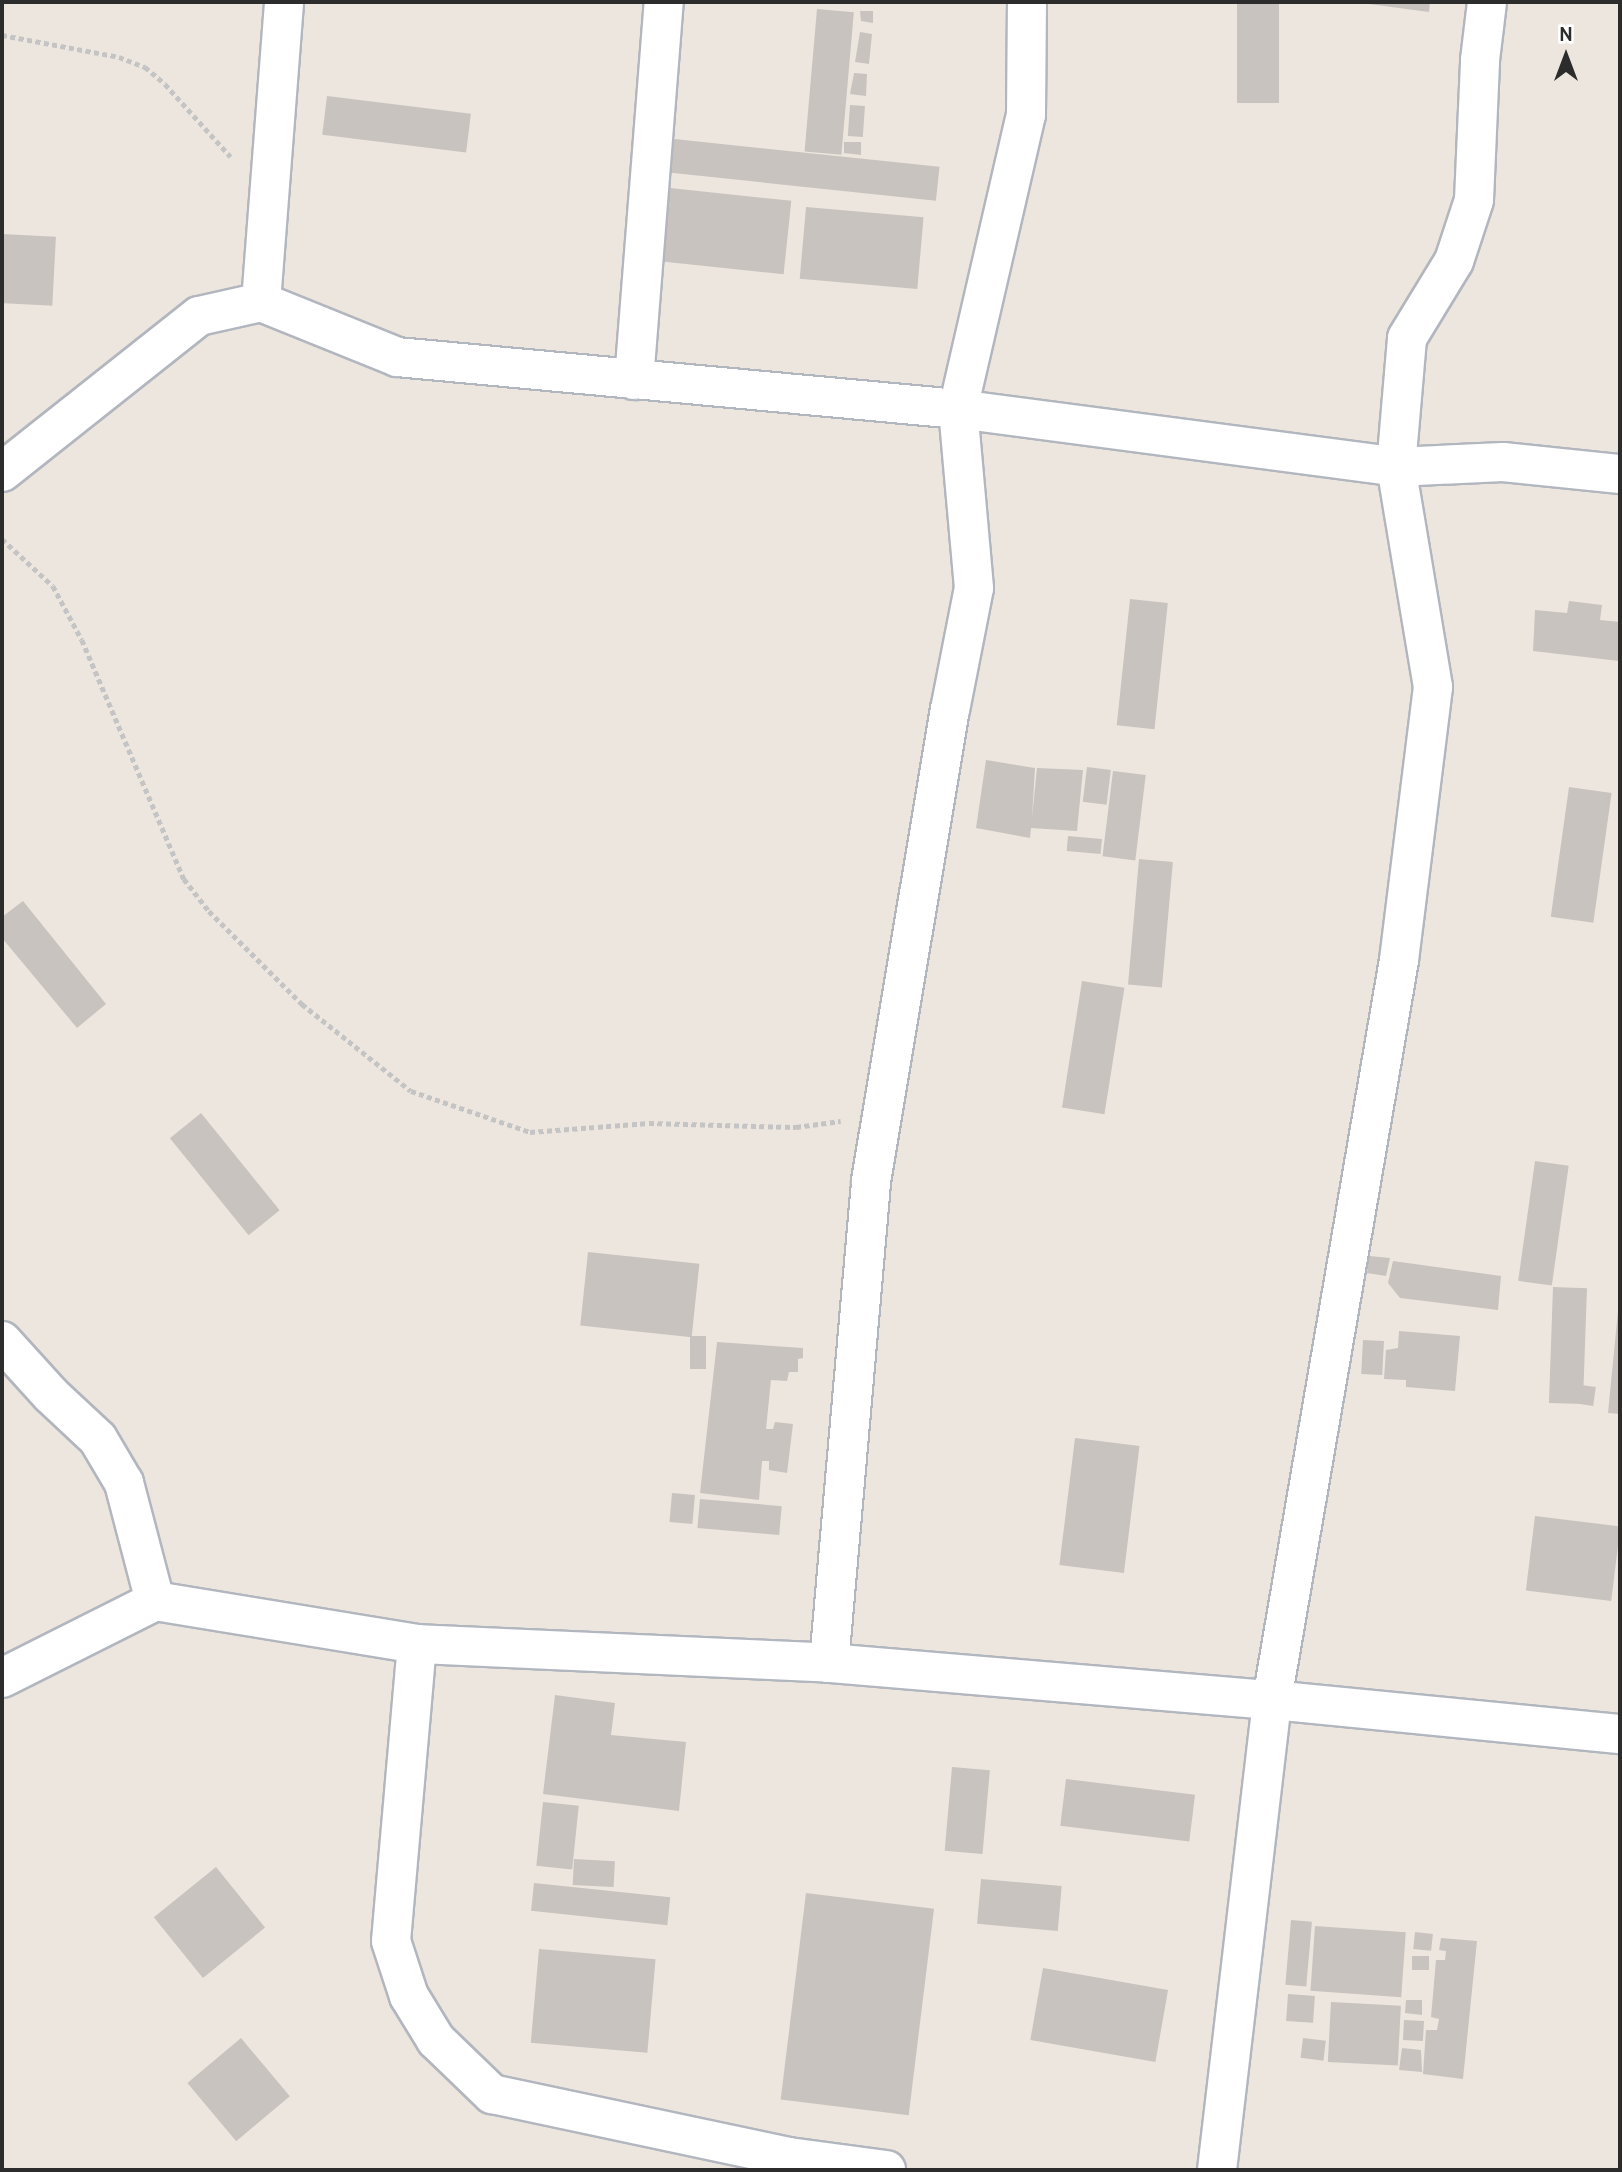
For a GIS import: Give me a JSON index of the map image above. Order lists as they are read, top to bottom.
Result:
{
  "north": "top"
}
